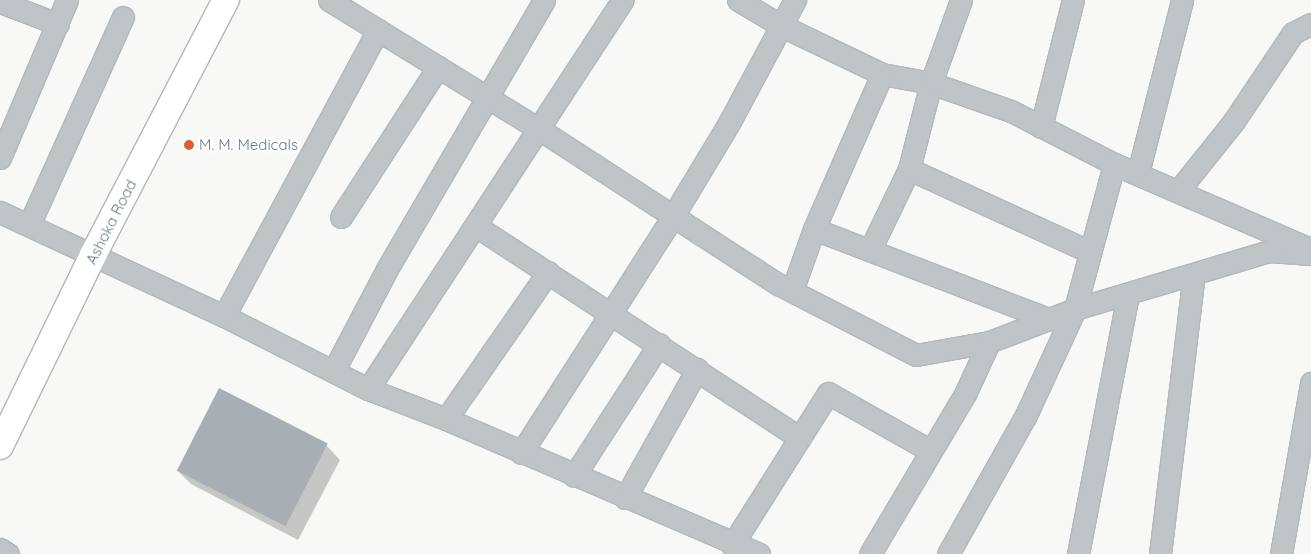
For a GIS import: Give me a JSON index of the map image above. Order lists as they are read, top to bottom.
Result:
{
  "streets": {
    "main road": ["Ashoka Road"]
  },
  "places": ["M. M. Medicals"]
}
